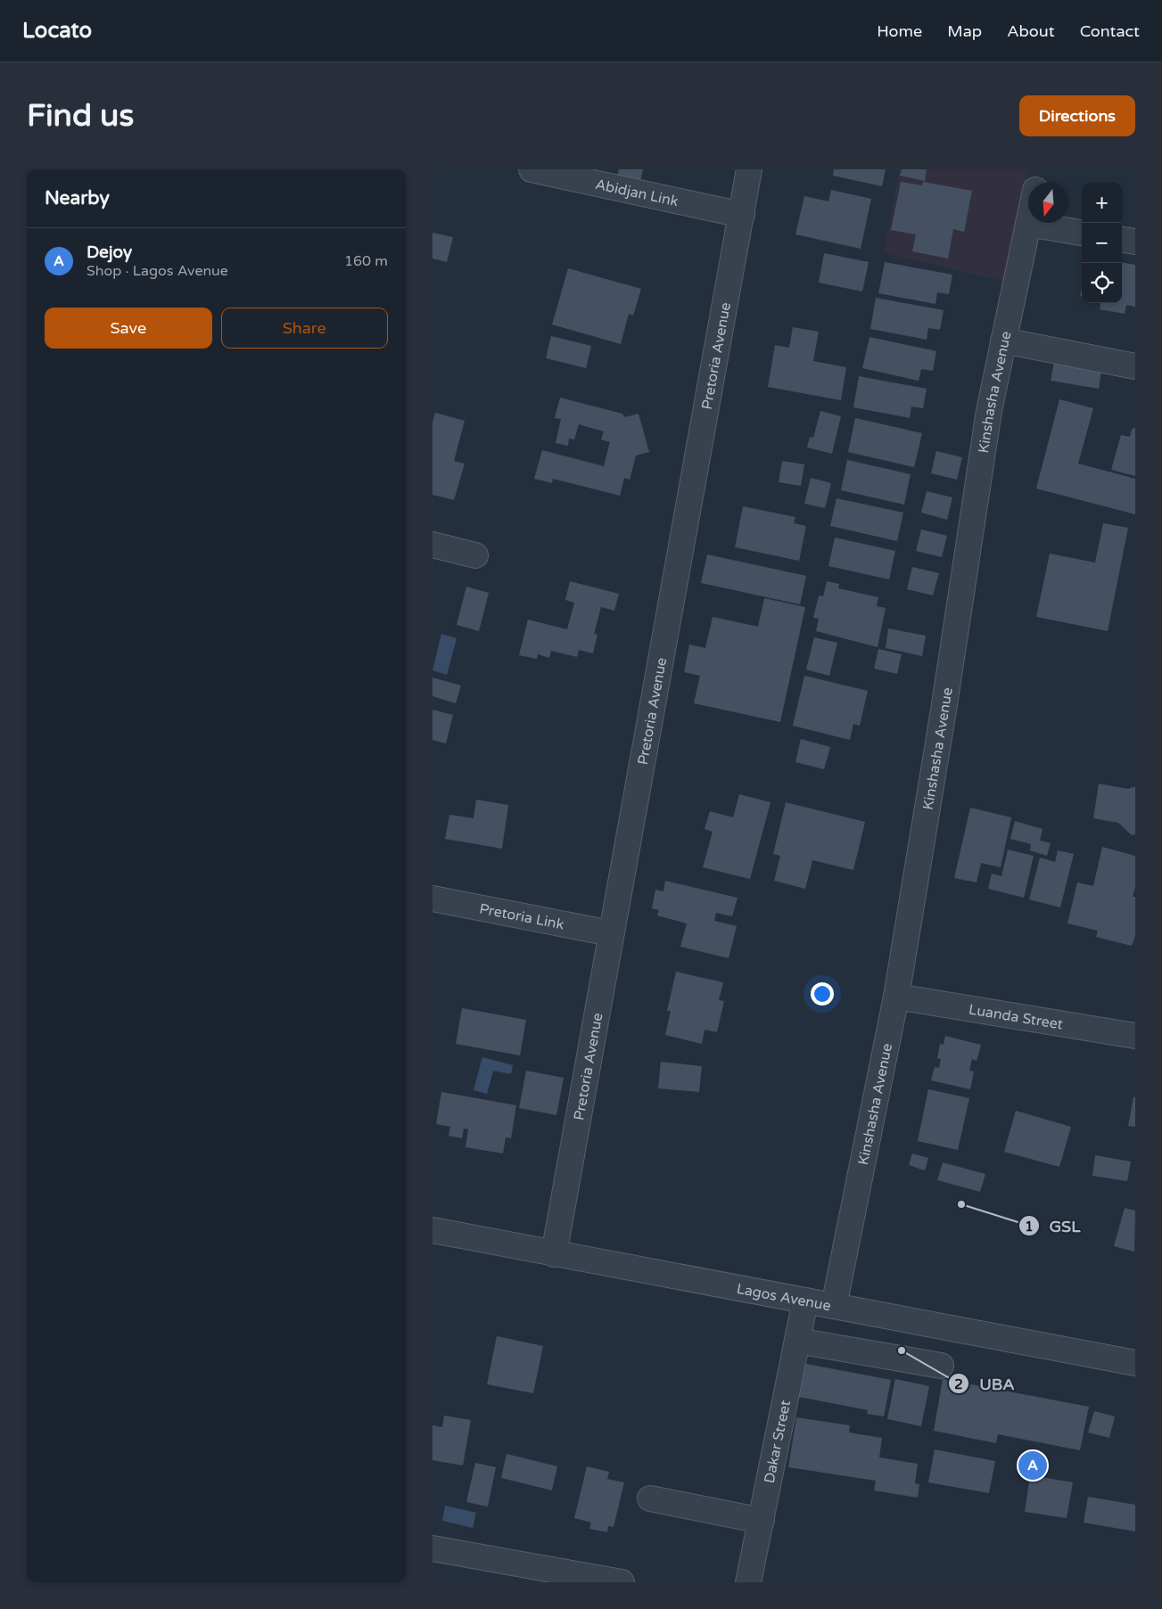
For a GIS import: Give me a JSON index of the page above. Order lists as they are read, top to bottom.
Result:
{
  "streets": {
    "street": [
      "Abidjan Link",
      "Pretoria Avenue",
      "Kinshasha Avenue",
      "Pretoria Link",
      "Luanda Street",
      "Lagos Avenue",
      "Dakar Street"
    ]
  },
  "crossings": [
    ["Abidjan Link", "Pretoria Avenue"],
    ["Pretoria Avenue", "Pretoria Link"],
    ["Pretoria Avenue", "Lagos Avenue"],
    ["Kinshasha Avenue", "Luanda Street"],
    ["Kinshasha Avenue", "Lagos Avenue"],
    ["Lagos Avenue", "Dakar Street"]
  ],
  "places": ["GSL", "UBA"],
  "north": "bottom",
  "page": {
    "header": "Locato",
    "nav": [
      "Home",
      "Map",
      "About",
      "Contact"
    ],
    "buttons": [
      "Directions",
      ["Save", "Share"]
    ],
    "title": "Find us",
    "heading": "Nearby",
    "map_buttons": ["+", "−"],
    "list": [
      {
        "mark": "A",
        "name": "Dejoy",
        "note": "Shop · Lagos Avenue",
        "value": "160 m"
      }
    ],
    "pins": "A"
  }
}
